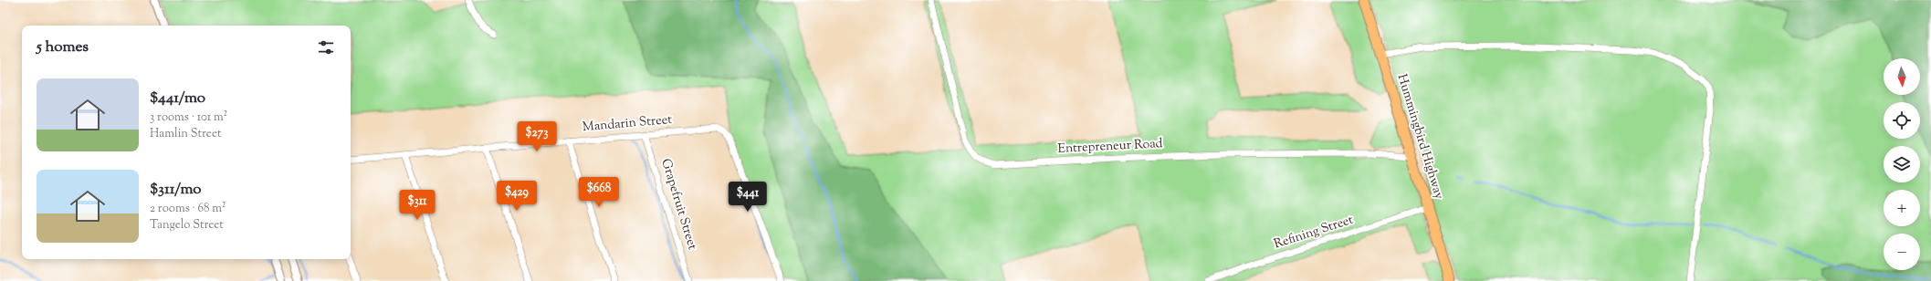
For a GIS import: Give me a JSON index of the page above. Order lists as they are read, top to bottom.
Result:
{
  "streets": {
    "main road": ["Hummingbird Highway"],
    "street": [
      "Mandarin Street",
      "Entrepreneur Road",
      "Grapefruit Street",
      "Refining Street"
    ]
  },
  "crossings": [
    ["Mandarin Street", "Grapefruit Street"],
    ["Hummingbird Highway", "Entrepreneur Road"],
    ["Hummingbird Highway", "Refining Street"]
  ],
  "north": "bottom",
  "page": {
    "heading": "5 homes",
    "map_buttons": ["+", "−"],
    "list": [
      {
        "name": "$441/mo",
        "note": "3 rooms · 101 m² · Hamlin Street"
      },
      {
        "name": "$311/mo",
        "note": "2 rooms · 68 m² · Tangelo Street"
      }
    ],
    "price": [
      "$273",
      "$668",
      "$429",
      "$441",
      "$311"
    ]
  }
}
